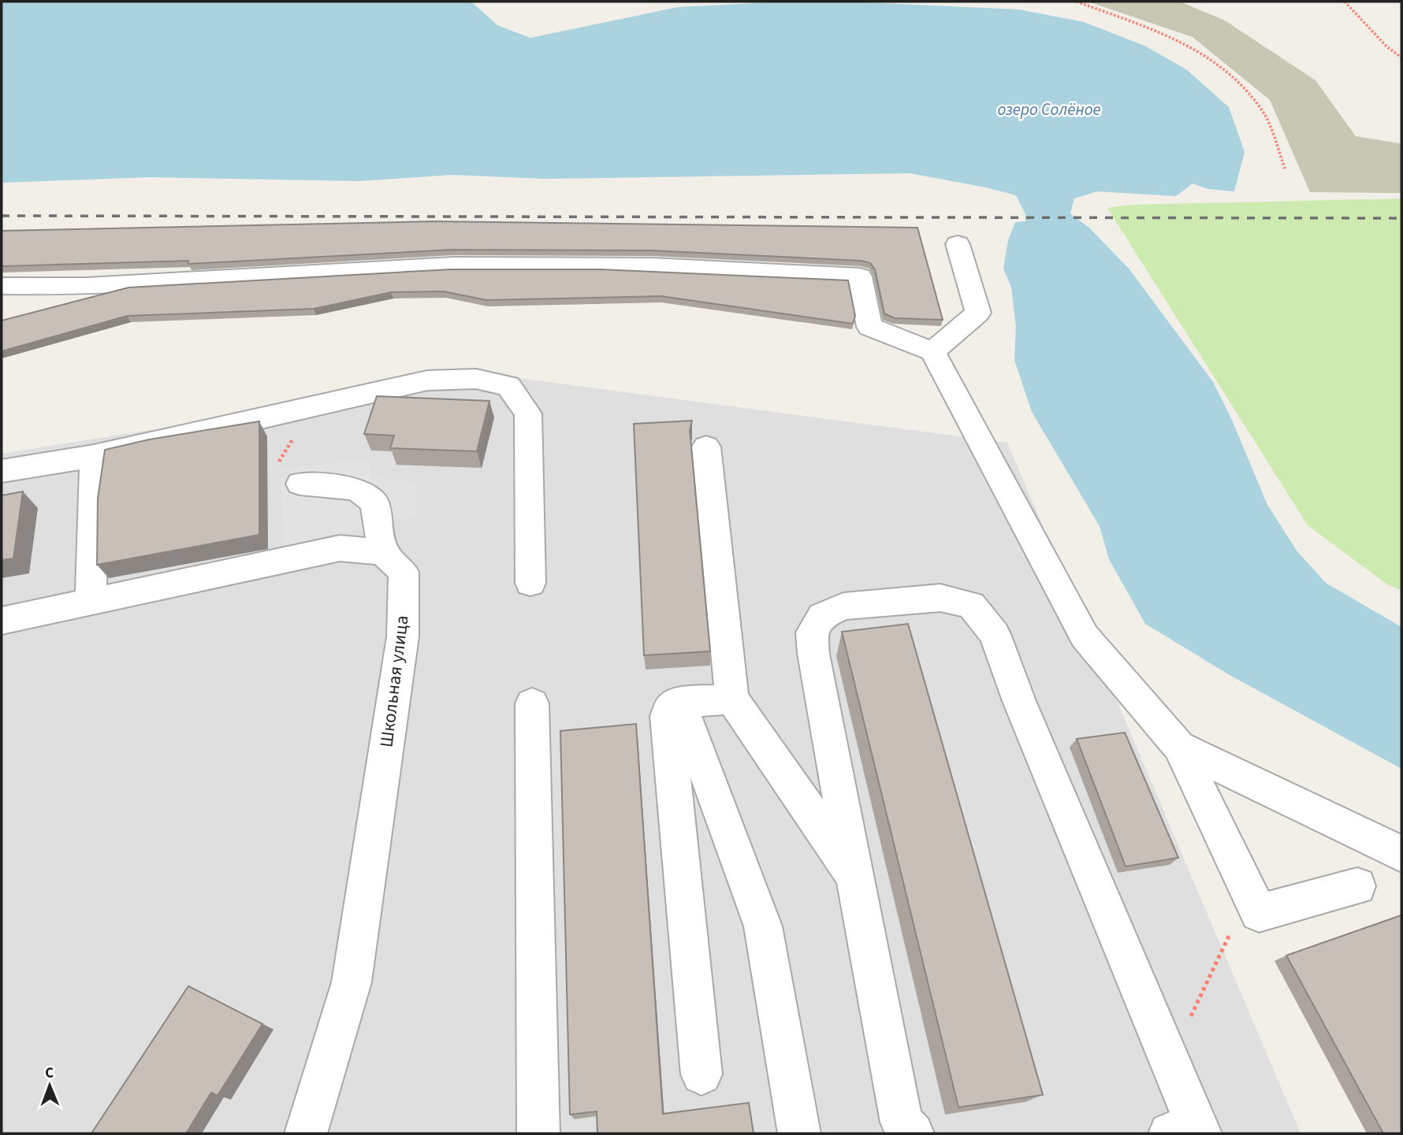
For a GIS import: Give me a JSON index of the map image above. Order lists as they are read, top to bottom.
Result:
{
  "streets": {
    "street": ["Школьная улица"]
  },
  "water": ["озеро Солёное"],
  "north": "top"
}
